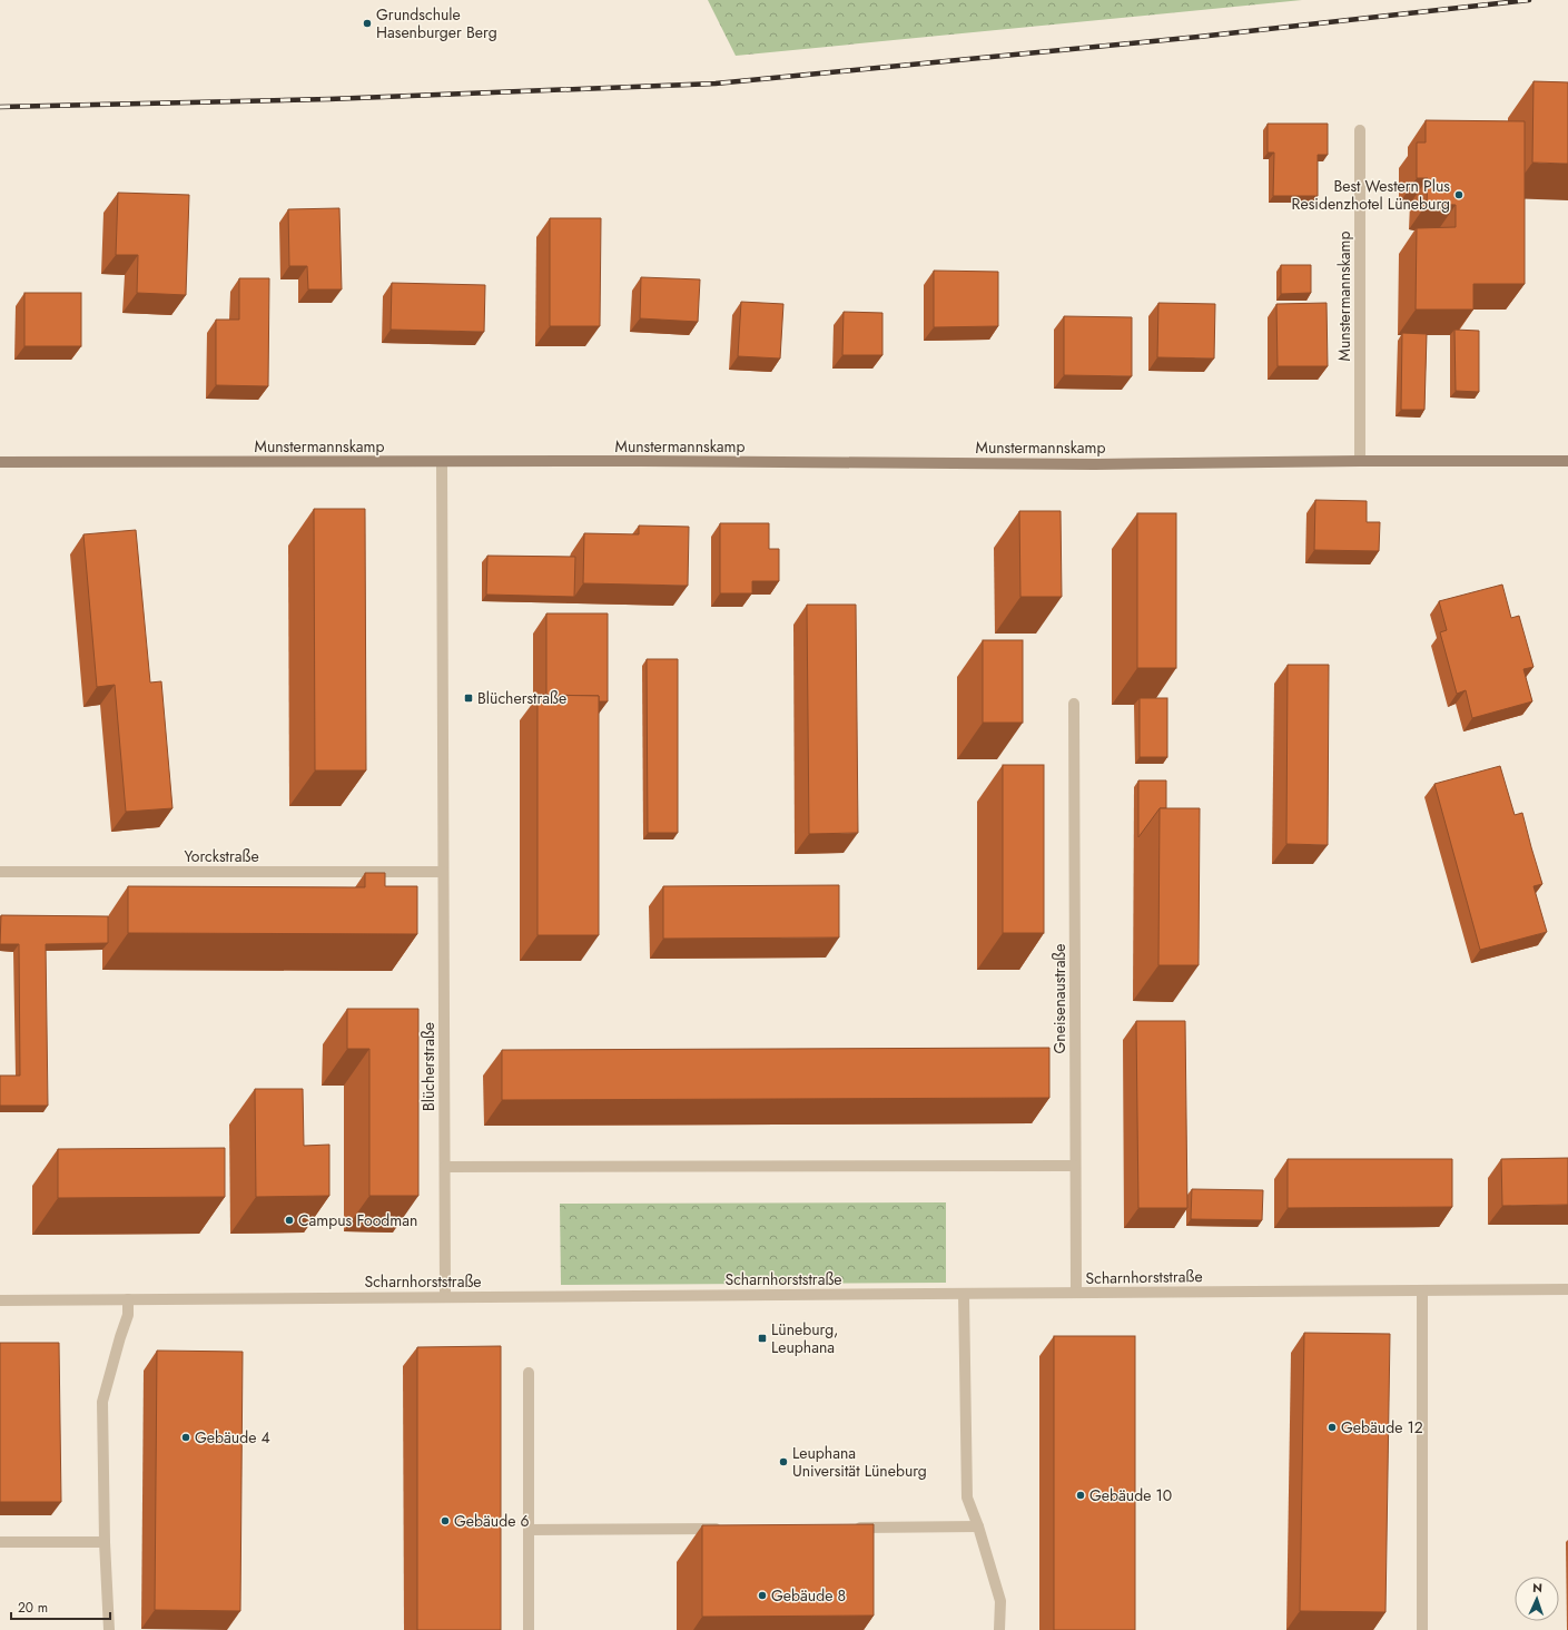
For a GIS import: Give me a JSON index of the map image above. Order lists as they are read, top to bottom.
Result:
{
  "streets": {
    "street": [
      "Munstermannskamp",
      "Yorckstraße",
      "Gneisenaustraße",
      "Blücherstraße",
      "Scharnhorststraße"
    ]
  },
  "crossings": [
    ["Munstermannskamp", "Blücherstraße"],
    ["Yorckstraße", "Blücherstraße"],
    ["Gneisenaustraße", "Scharnhorststraße"],
    ["Blücherstraße", "Scharnhorststraße"]
  ],
  "places": {
    "other": [
      "Grundschule Hasenburger Berg",
      "Best Western Plus Residenzhotel Lüneburg",
      "Campus Foodman",
      "Gebäude 12",
      "Gebäude 4",
      "Leuphana Universität Lüneburg",
      "Gebäude 10",
      "Gebäude 6",
      "Gebäude 8"
    ],
    "transit": ["Blücherstraße", "Lüneburg, Leuphana"]
  },
  "scale_bar": "20 m",
  "north": "top"
}
